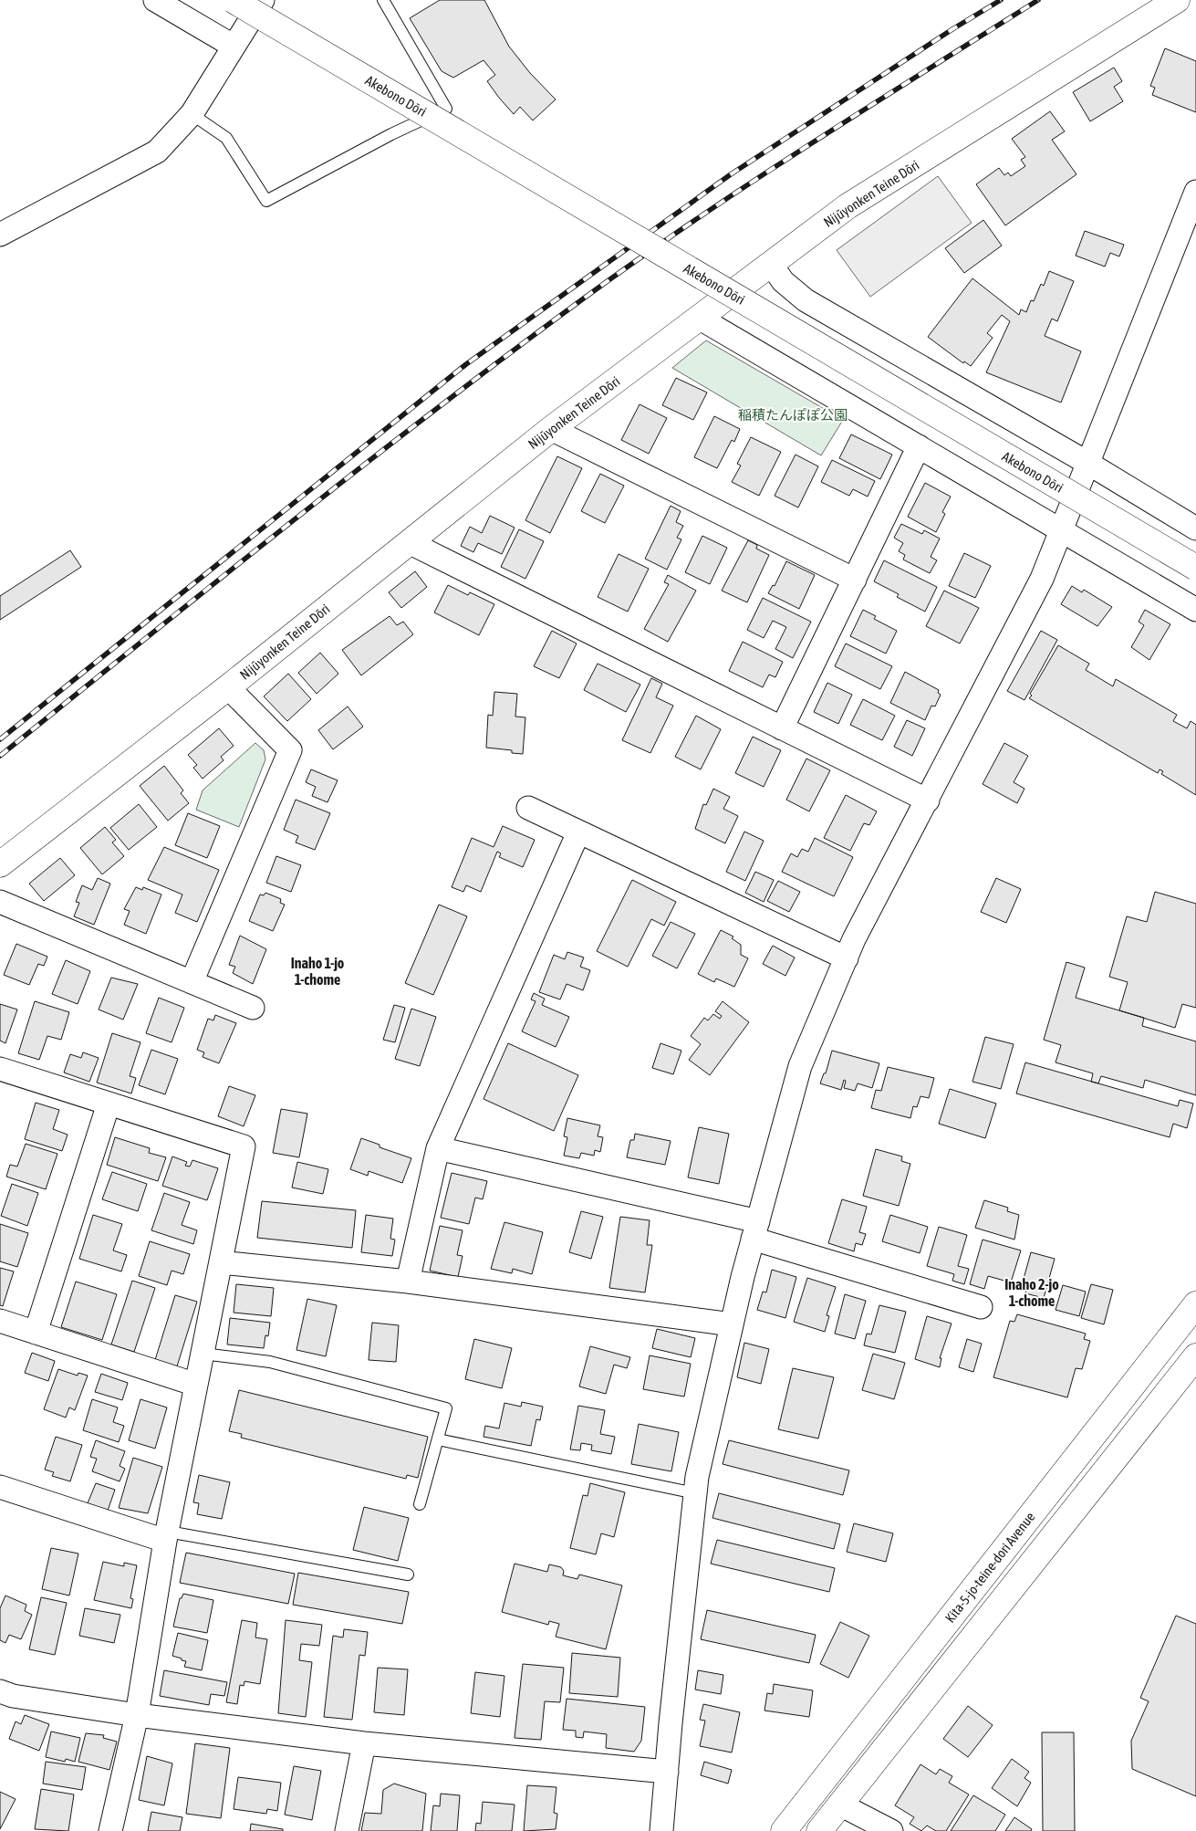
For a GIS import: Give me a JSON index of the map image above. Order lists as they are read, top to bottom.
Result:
{
  "streets": {
    "main road": ["Akebono Dōri", "Nijūyonken Teine Dōri", "Kita-5-jo-teine-dori Avenue"]
  },
  "districts": ["Inaho 1-jo 1-chome", "Inaho 2-jo 1-chome"],
  "parks": ["稲積たんぽぽ公園"]
}
